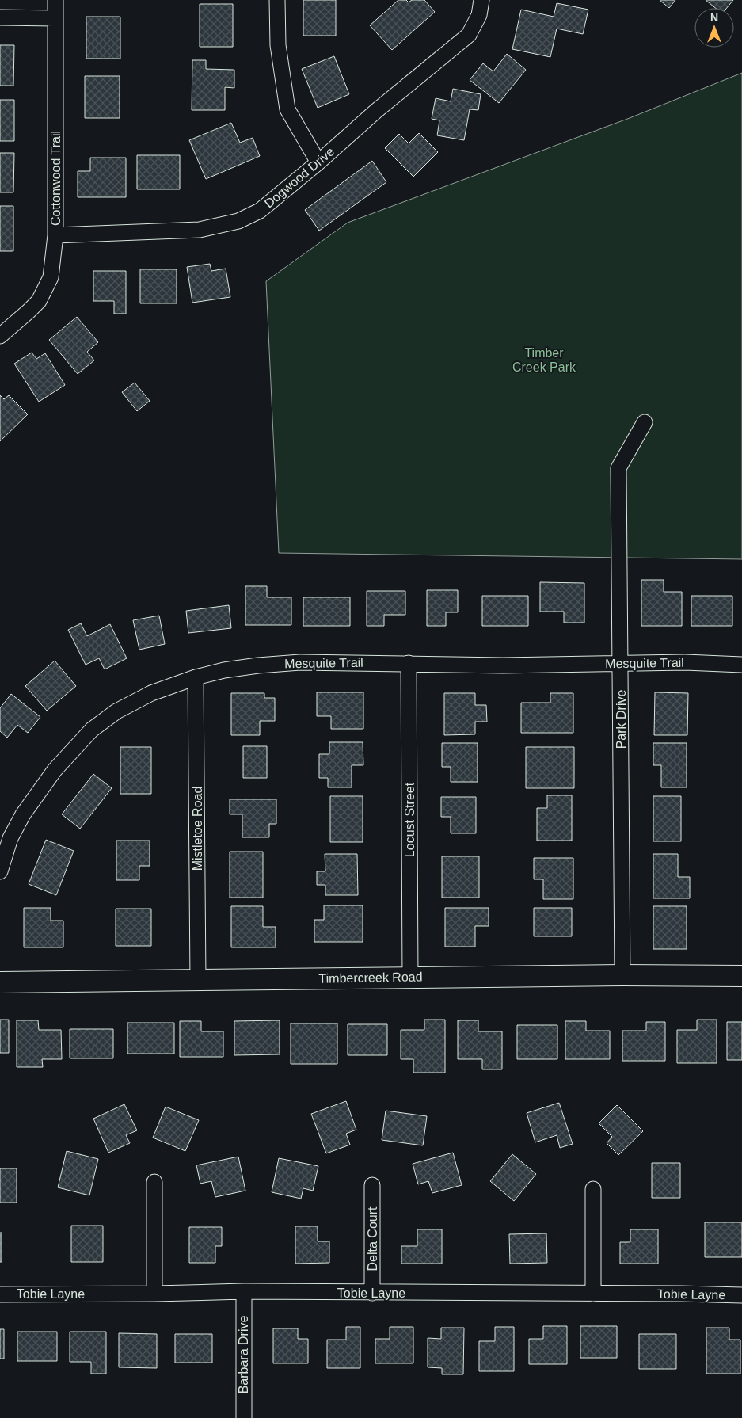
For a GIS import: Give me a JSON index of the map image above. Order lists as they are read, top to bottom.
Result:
{
  "streets": {
    "street": [
      "Dogwood Drive",
      "Cottonwood Trail",
      "Mesquite Trail",
      "Park Drive",
      "Locust Street",
      "Mistletoe Road",
      "Timbercreek Road",
      "Delta Court",
      "Tobie Layne",
      "Barbara Drive"
    ]
  },
  "crossings": [
    ["Dogwood Drive", "Cottonwood Trail"],
    ["Mesquite Trail", "Park Drive"],
    ["Mesquite Trail", "Locust Street"],
    ["Mesquite Trail", "Mistletoe Road"],
    ["Park Drive", "Timbercreek Road"],
    ["Locust Street", "Timbercreek Road"],
    ["Mistletoe Road", "Timbercreek Road"],
    ["Delta Court", "Tobie Layne"],
    ["Tobie Layne", "Barbara Drive"]
  ],
  "parks": ["Timber Creek Park"],
  "north": "top"
}
